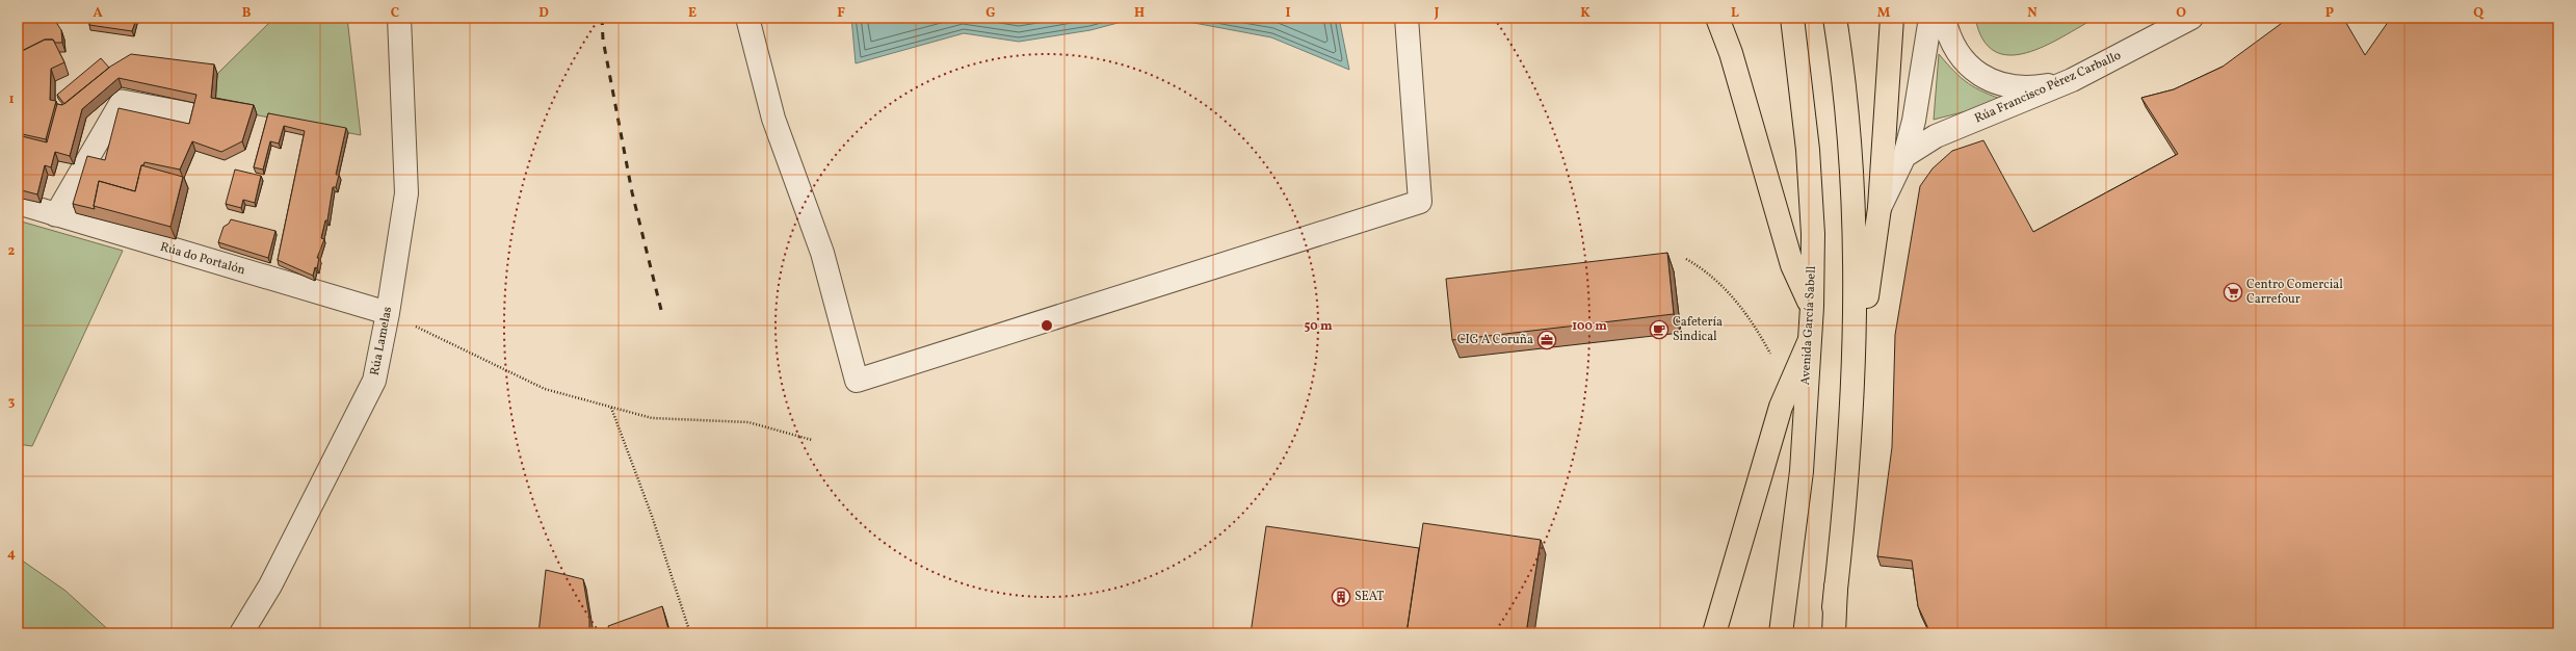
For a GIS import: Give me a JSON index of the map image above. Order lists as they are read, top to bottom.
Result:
{
  "streets": {
    "main road": ["Avenida García Sabell"],
    "street": ["Rúa Francisco Pérez Carballo", "Rúa do Portalón", "Rúa Lamelas"]
  },
  "crossings": [
    ["Rúa do Portalón", "Rúa Lamelas"]
  ],
  "places": {
    "supermarket": ["Centro Comercial Carrefour"],
    "cafe": ["Cafetería Sindical"],
    "office": ["CIG A Coruña"],
    "building": ["SEAT"]
  },
  "grid": {
    "columns": [
      "A",
      "B",
      "C",
      "D",
      "E",
      "F",
      "G",
      "H",
      "I",
      "J",
      "K",
      "L",
      "M",
      "N",
      "O",
      "P",
      "Q"
    ],
    "rows": [
      "1",
      "2",
      "3",
      "4"
    ]
  },
  "rings": ["50 m", "100 m"]
}
